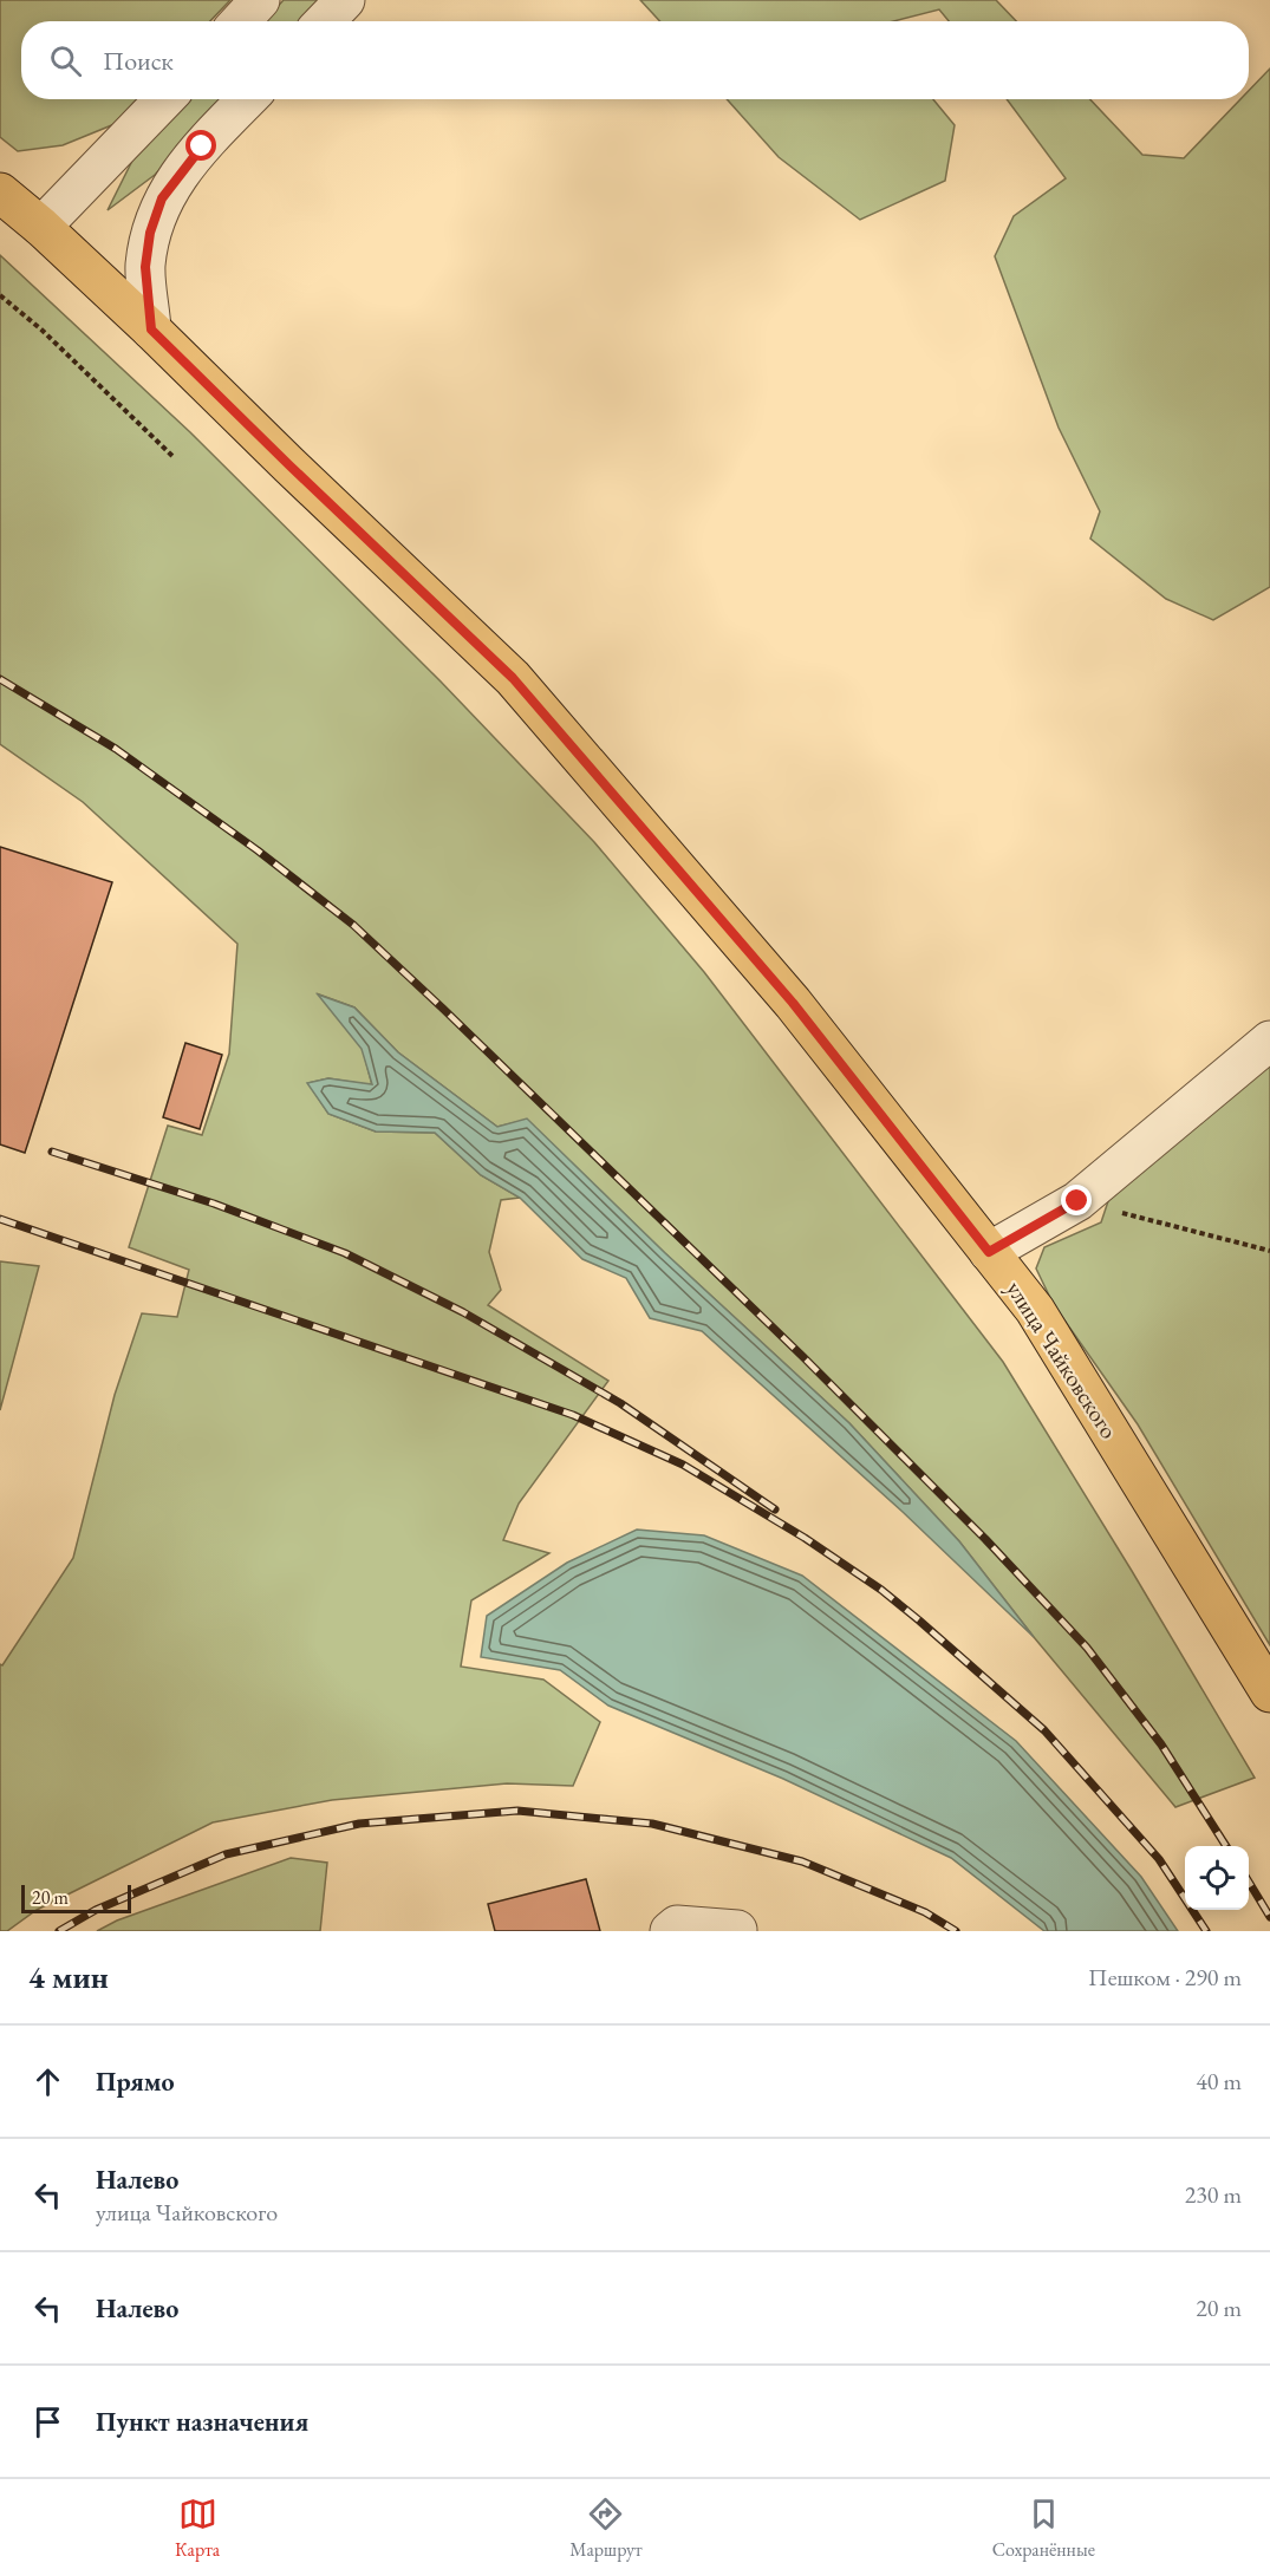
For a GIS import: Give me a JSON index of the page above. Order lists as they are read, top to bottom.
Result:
{
  "streets": {
    "main road": ["улица Чайковского"]
  },
  "scale_bar": "20 m",
  "page": {
    "search": "Поиск",
    "scale": "20 m",
    "heading": ["4 мин", "Пешком · 290 m"],
    "list": [
      ["Прямо", "40 m"],
      ["Налево", "улица Чайковского", "230 m"],
      ["Налево", "20 m"],
      "Пункт назначения"
    ],
    "nav": ["Карта", "Маршрут", "Сохранённые"]
  }
}
